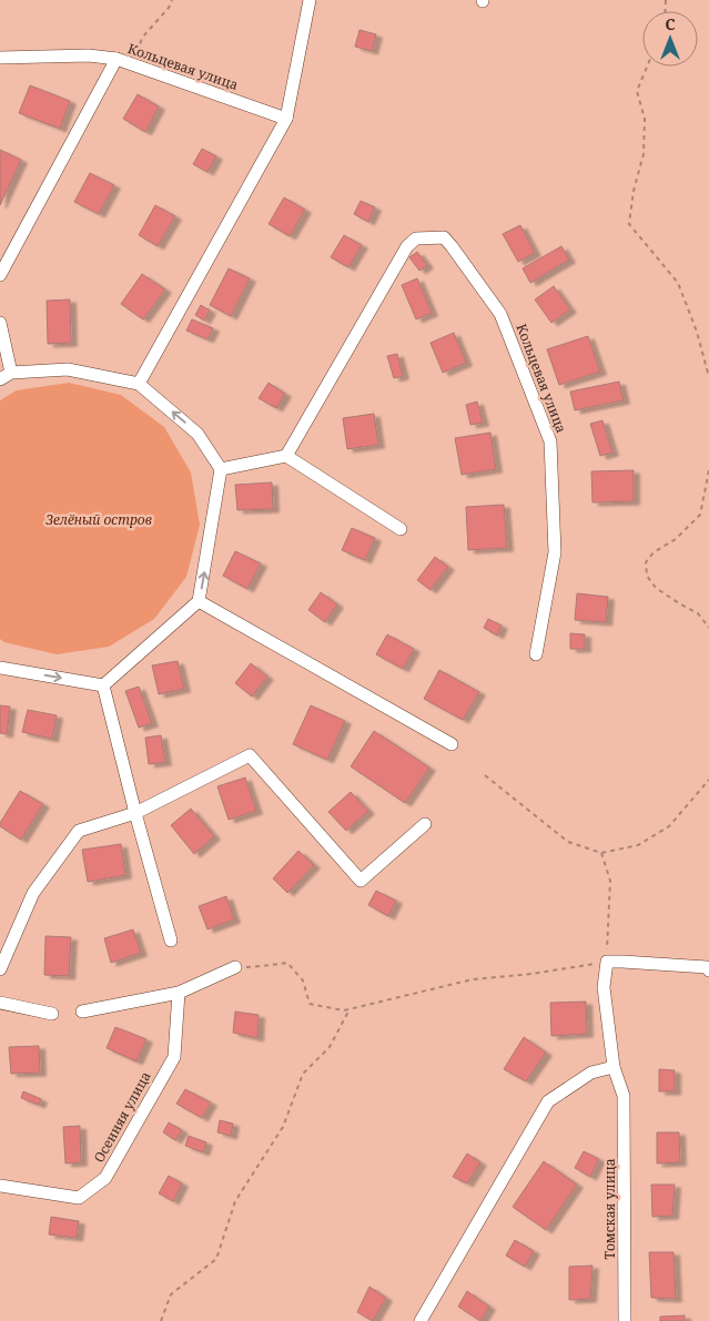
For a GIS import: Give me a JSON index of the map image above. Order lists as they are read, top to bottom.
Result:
{
  "streets": {
    "street": ["Кольцевая улица", "Осенняя улица", "Томская улица"]
  },
  "parks": ["Зелёный остров"],
  "north": "top"
}
